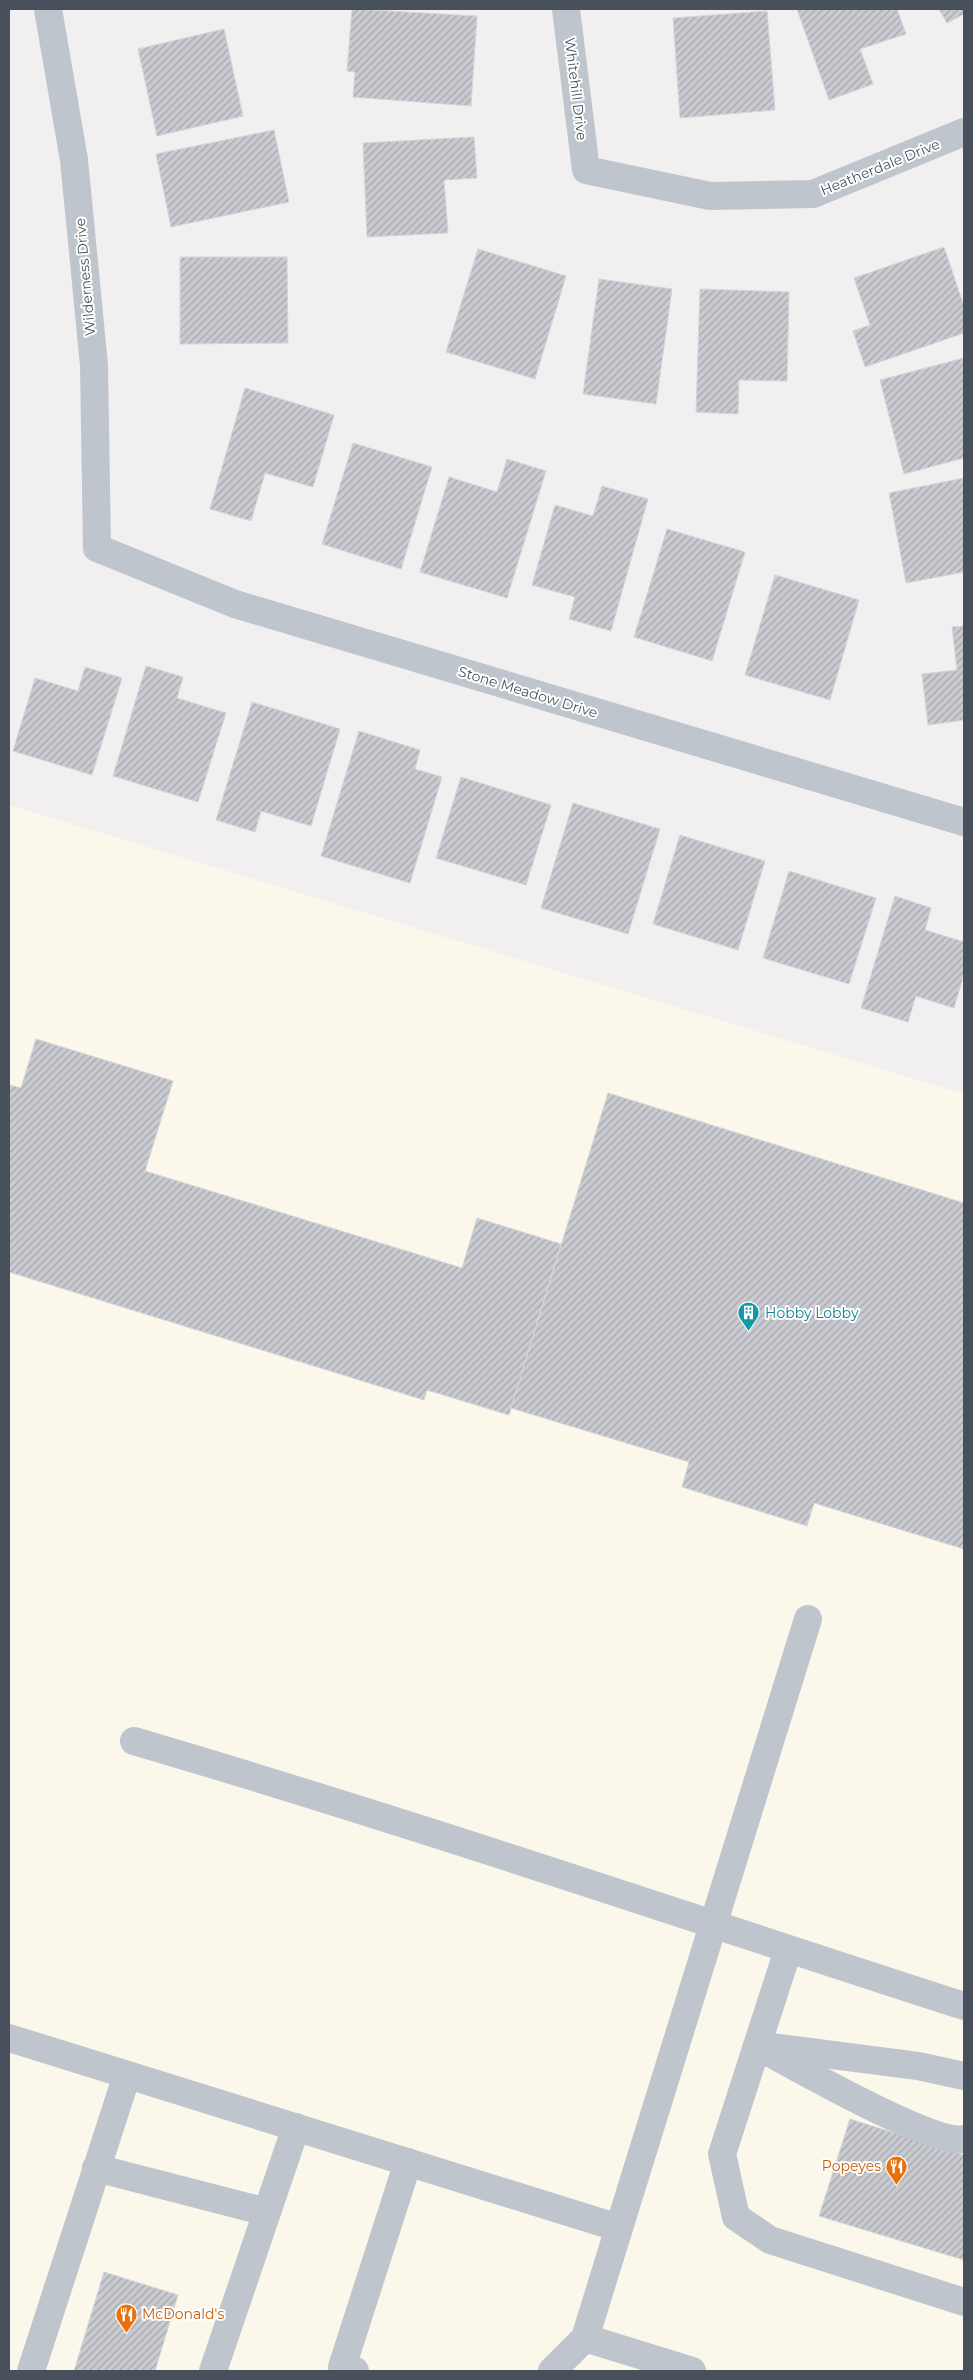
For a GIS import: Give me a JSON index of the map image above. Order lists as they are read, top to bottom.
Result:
{
  "streets": {
    "street": [
      "Whitehill Drive",
      "Heatherdale Drive",
      "Wilderness Drive",
      "Stone Meadow Drive"
    ]
  },
  "crossings": [
    ["Whitehill Drive", "Heatherdale Drive"],
    ["Wilderness Drive", "Stone Meadow Drive"]
  ],
  "places": {
    "building": ["Hobby Lobby"],
    "restaurant": ["Popeyes", "McDonald's"]
  }
}
